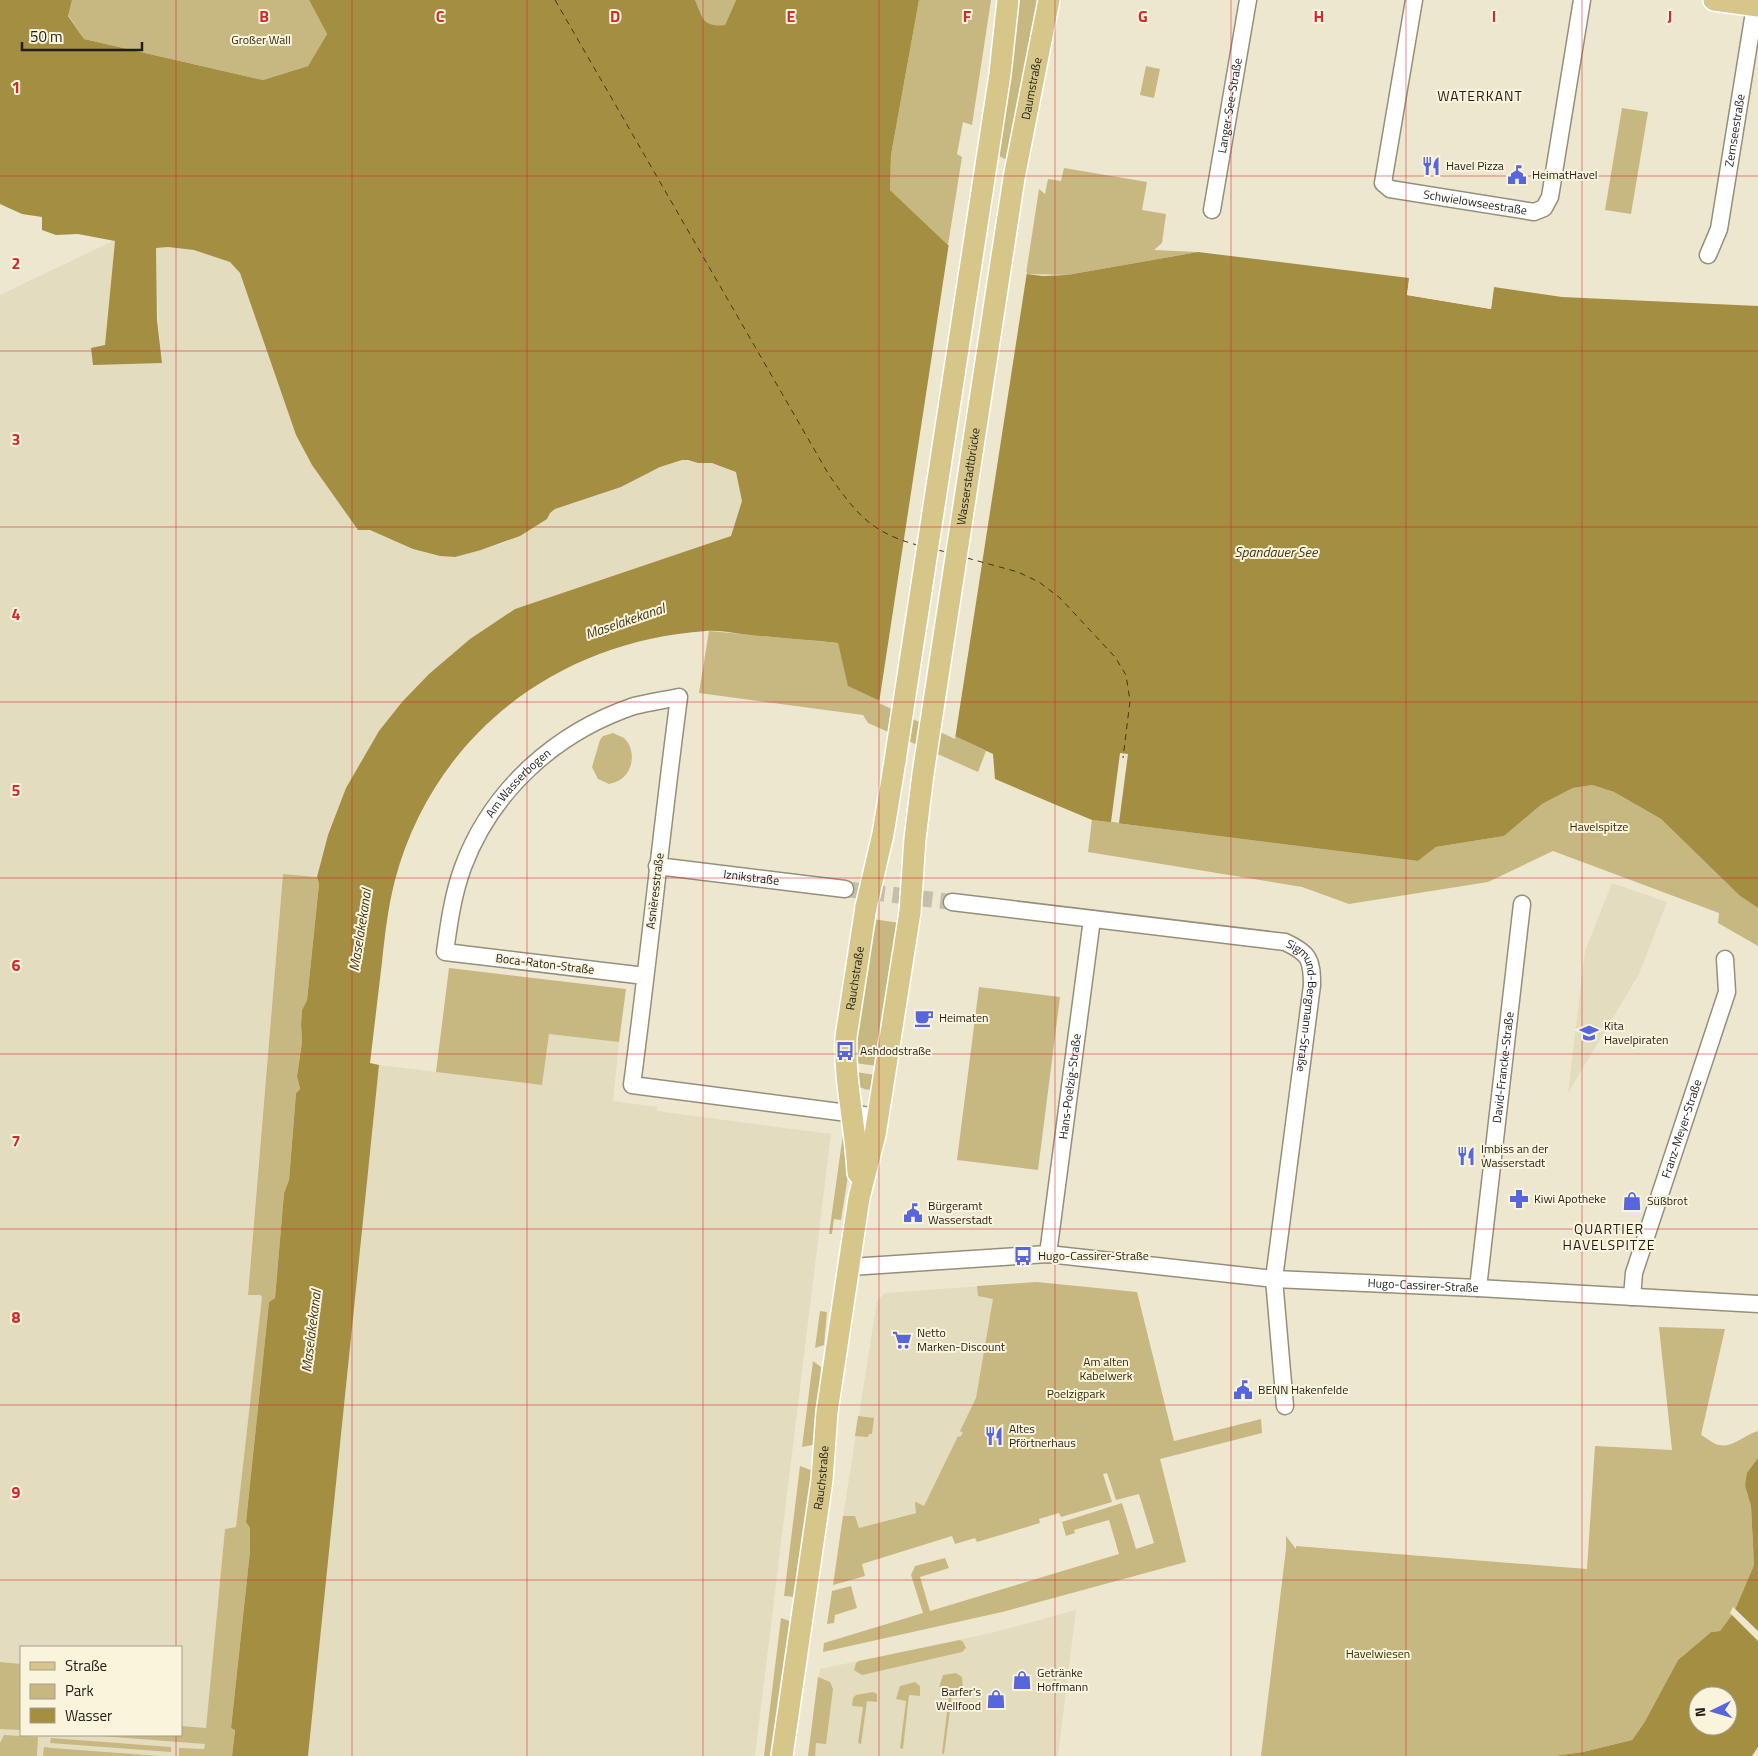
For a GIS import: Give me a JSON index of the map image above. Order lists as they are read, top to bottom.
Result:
{
  "streets": {
    "main road": ["Daumstraße", "Wasserstadtbrücke", "Rauchstraße"],
    "street": [
      "Langer-See-Straße",
      "Zernseestraße",
      "Schwielowseestraße",
      "Am Wasserbogen",
      "Iznikstraße",
      "Asnièresstraße",
      "Boca-Raton-Straße",
      "Sigmund-Bergmann-Straße",
      "David-Francke-Straße",
      "Hans-Poelzig-Straße",
      "Franz-Meyer-Straße",
      "Hugo-Cassirer-Straße"
    ]
  },
  "crossings": [
    ["Daumstraße", "Wasserstadtbrücke"],
    ["Wasserstadtbrücke", "Rauchstraße"],
    ["Am Wasserbogen", "Asnièresstraße"],
    ["Am Wasserbogen", "Boca-Raton-Straße"],
    ["Iznikstraße", "Asnièresstraße"],
    ["Asnièresstraße", "Boca-Raton-Straße"],
    ["Asnièresstraße", "Rauchstraße"],
    ["Rauchstraße", "Hugo-Cassirer-Straße"],
    ["Sigmund-Bergmann-Straße", "Hans-Poelzig-Straße"],
    ["Sigmund-Bergmann-Straße", "Hugo-Cassirer-Straße"],
    ["David-Francke-Straße", "Hugo-Cassirer-Straße"],
    ["Hans-Poelzig-Straße", "Hugo-Cassirer-Straße"],
    ["Franz-Meyer-Straße", "Hugo-Cassirer-Straße"]
  ],
  "districts": ["WATERKANT", "QUARTIER HAVELSPITZE"],
  "water": ["Spandauer See", "Maselakekanal"],
  "parks": [
    "Großer Wall",
    "Havelspitze",
    "Am alten Kabelwerk",
    "Poelzigpark",
    "Havelwiesen"
  ],
  "places": {
    "restaurant": ["Havel Pizza", "Imbiss an der Wasserstadt", "Altes Pförtnerhaus"],
    "public building": ["HeimatHavel", "Bürgeramt Wasserstadt", "BENN Hakenfelde"],
    "cafe": ["Heimaten"],
    "school or university": ["Kita Havelpiraten"],
    "bus stop": ["Ashdodstraße", "Hugo-Cassirer-Straße"],
    "pharmacy": ["Kiwi Apotheke"],
    "shop": ["Süßbrot", "Getränke Hoffmann", "Barfer's Wellfood"],
    "supermarket": ["Netto Marken-Discount"]
  },
  "legend": ["Straße", "Park", "Wasser"],
  "scale_bar": "50 m",
  "north": "left",
  "grid": {
    "columns": [
      "B",
      "C",
      "D",
      "E",
      "F",
      "G",
      "H",
      "I",
      "J"
    ],
    "rows": [
      "1",
      "2",
      "3",
      "4",
      "5",
      "6",
      "7",
      "8",
      "9"
    ]
  }
}
